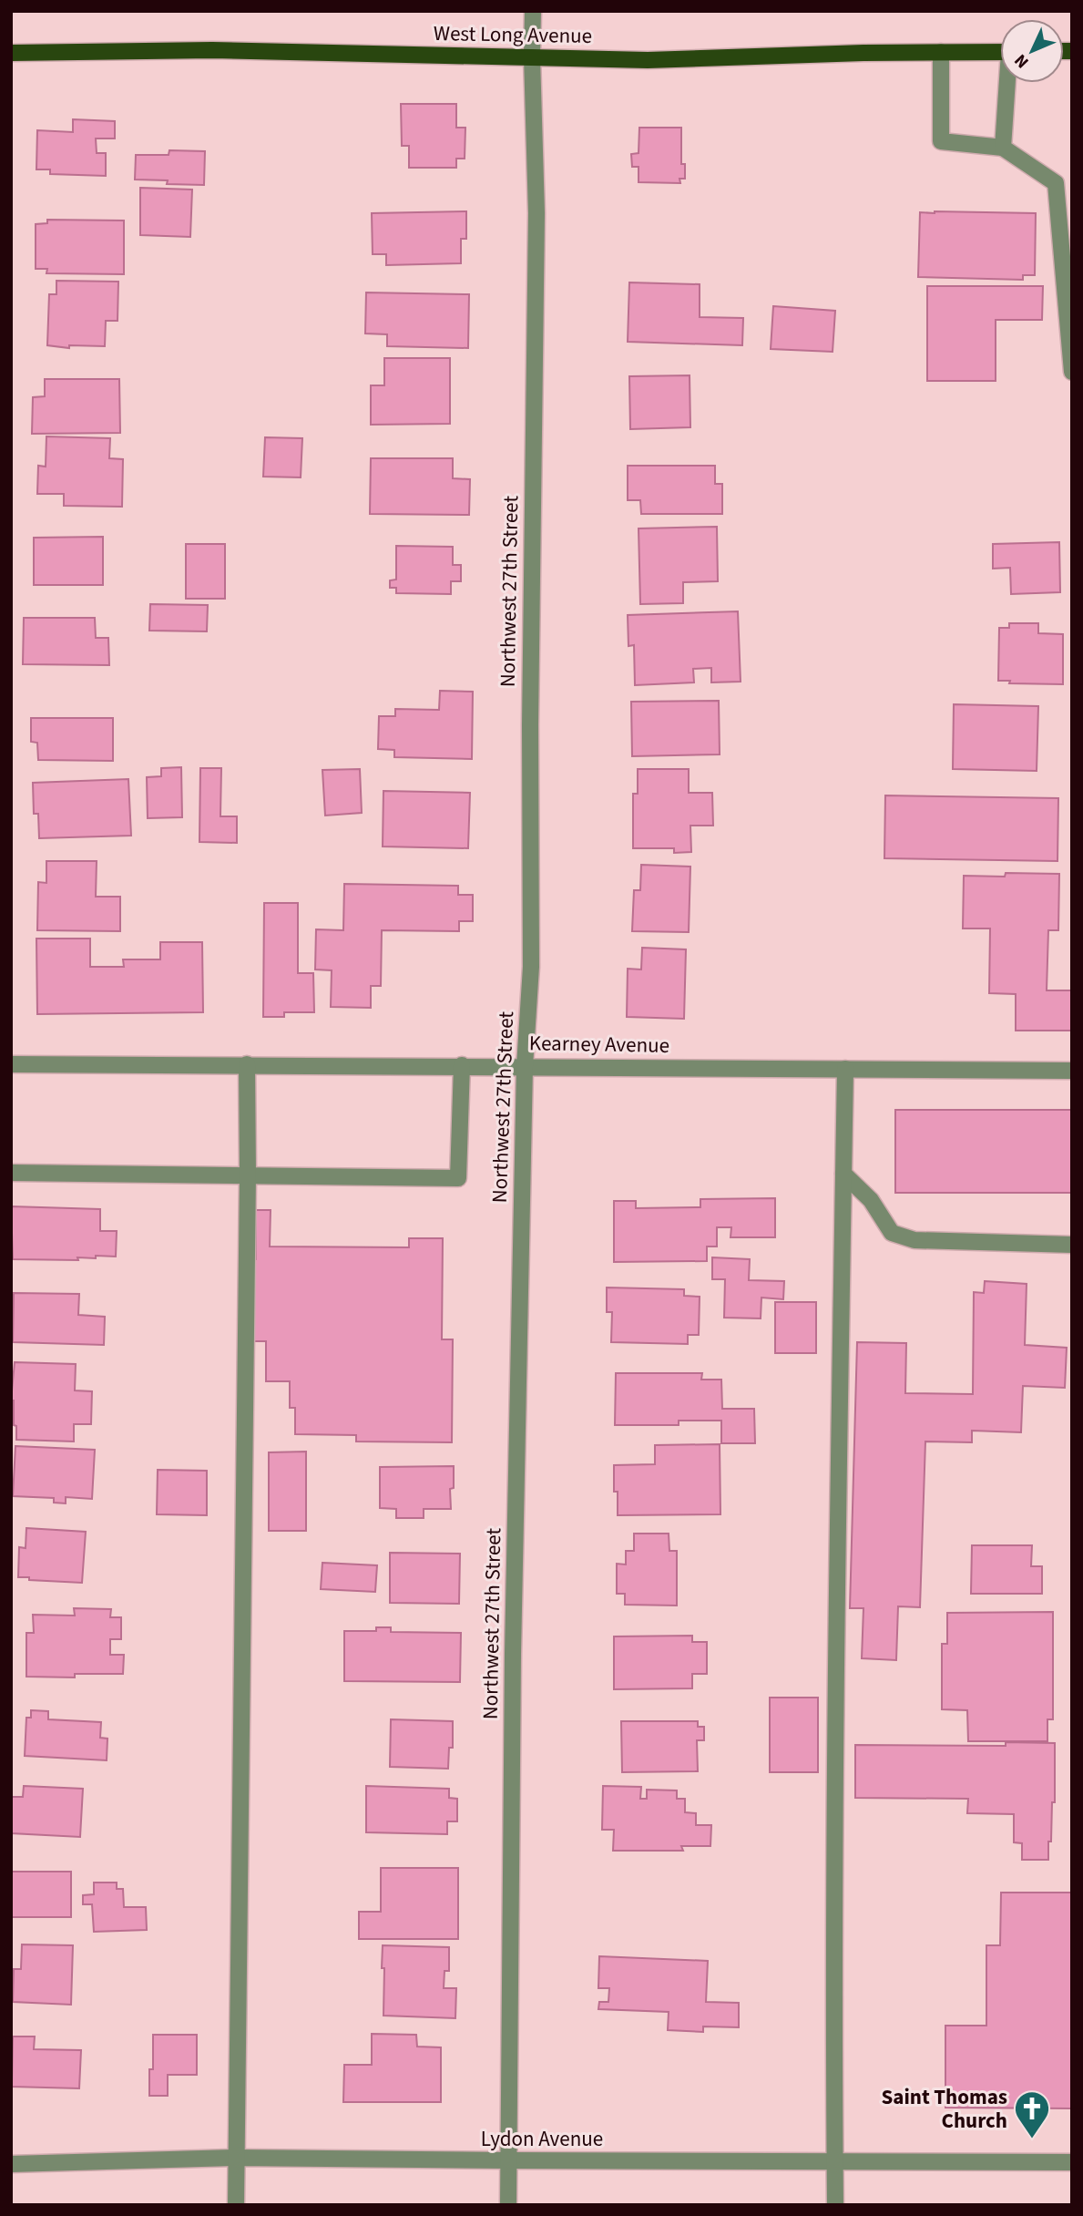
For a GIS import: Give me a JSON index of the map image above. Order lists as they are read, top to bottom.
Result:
{
  "streets": {
    "main road": ["West Long Avenue"],
    "street": ["Northwest 27th Street", "Kearney Avenue", "Lydon Avenue"]
  },
  "crossings": [
    ["West Long Avenue", "Northwest 27th Street"],
    ["Northwest 27th Street", "Kearney Avenue"],
    ["Northwest 27th Street", "Lydon Avenue"]
  ],
  "places": {
    "church": ["Saint Thomas Church"]
  },
  "north": "bottom left"
}
